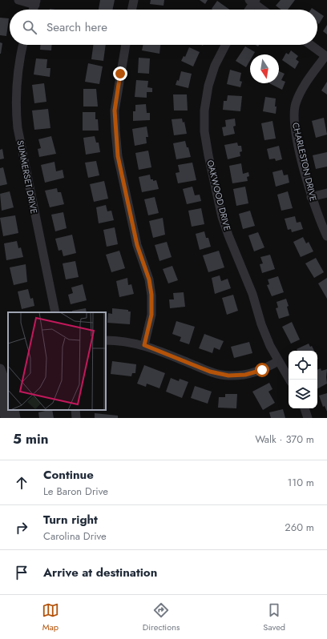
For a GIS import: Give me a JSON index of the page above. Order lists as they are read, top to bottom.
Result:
{
  "streets": {
    "street": ["CHARLESTON DRIVE", "SUMMERSET DRIVE", "OAKWOOD DRIVE"]
  },
  "north": "bottom",
  "page": {
    "search": "Search here",
    "heading": ["5 min", "Walk · 370 m"],
    "list": [
      ["Continue", "Le Baron Drive", "110 m"],
      ["Turn right", "Carolina Drive", "260 m"],
      "Arrive at destination"
    ],
    "nav": ["Map", "Directions", "Saved"]
  }
}
